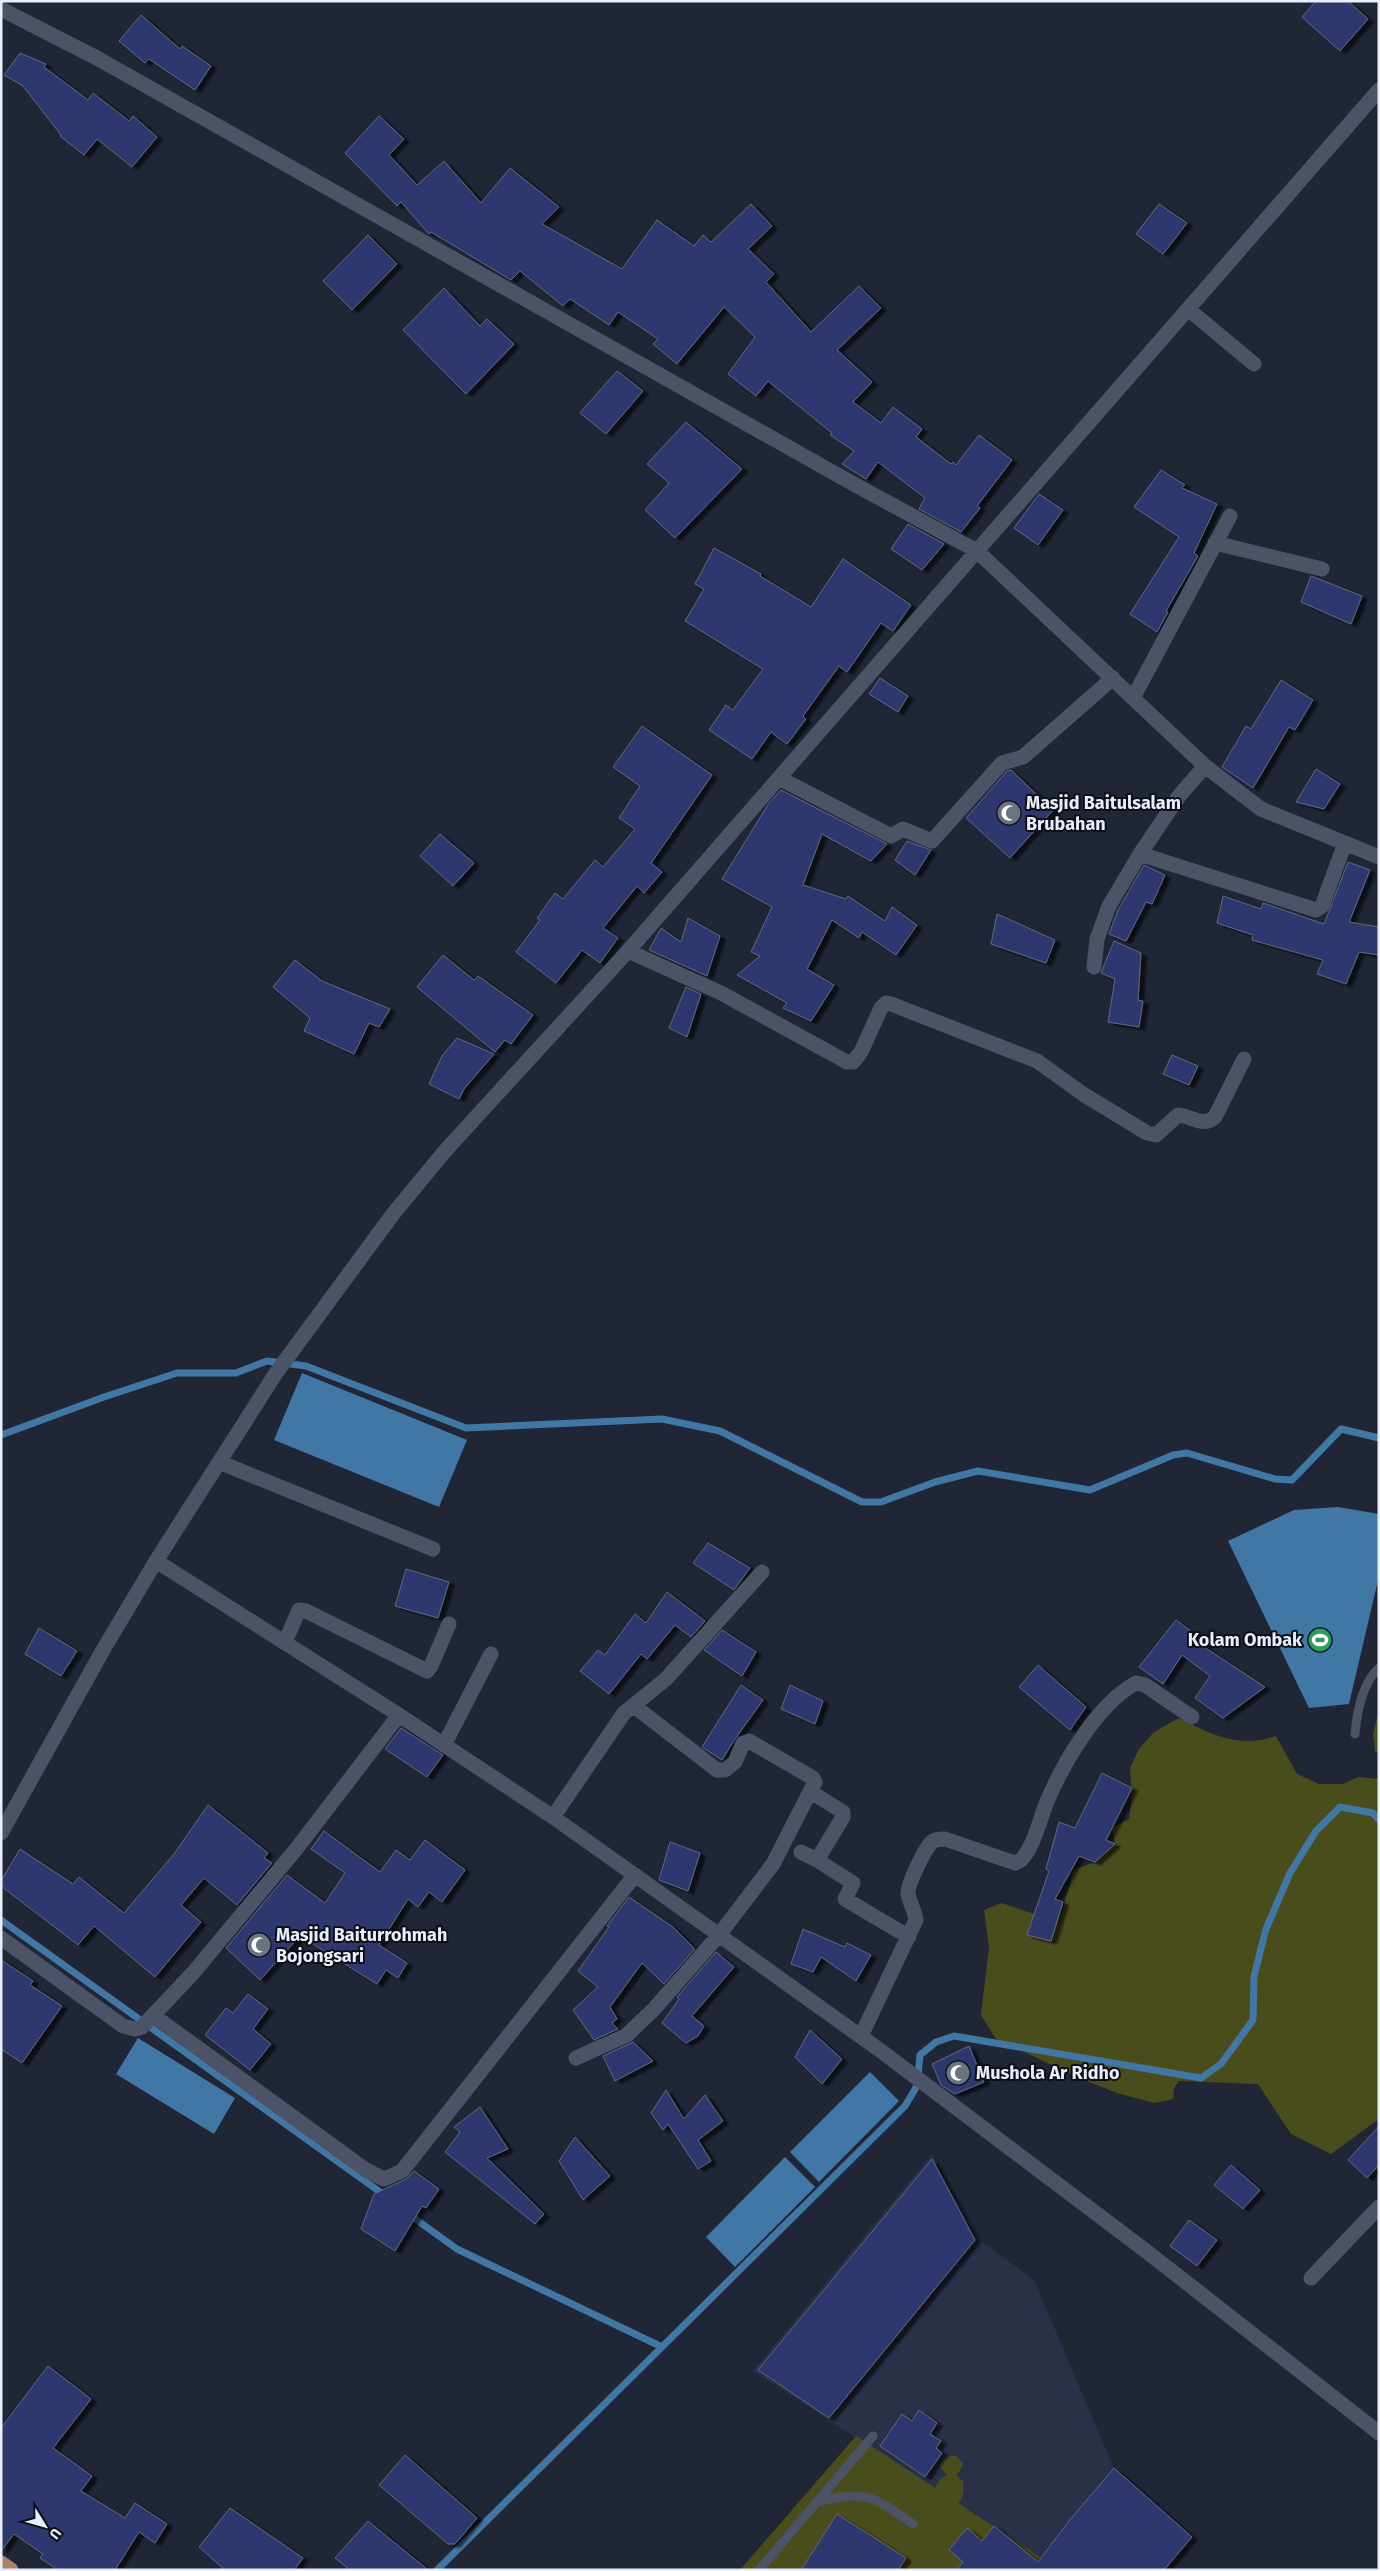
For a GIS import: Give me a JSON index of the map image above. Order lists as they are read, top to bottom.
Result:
{
  "places": {
    "mosque": ["Masjid Baitulsalam Brubahan", "Masjid Baiturrohmah Bojongsari", "Mushola Ar Ridho"],
    "sports": ["Kolam Ombak"]
  },
  "north": "bottom right"
}
